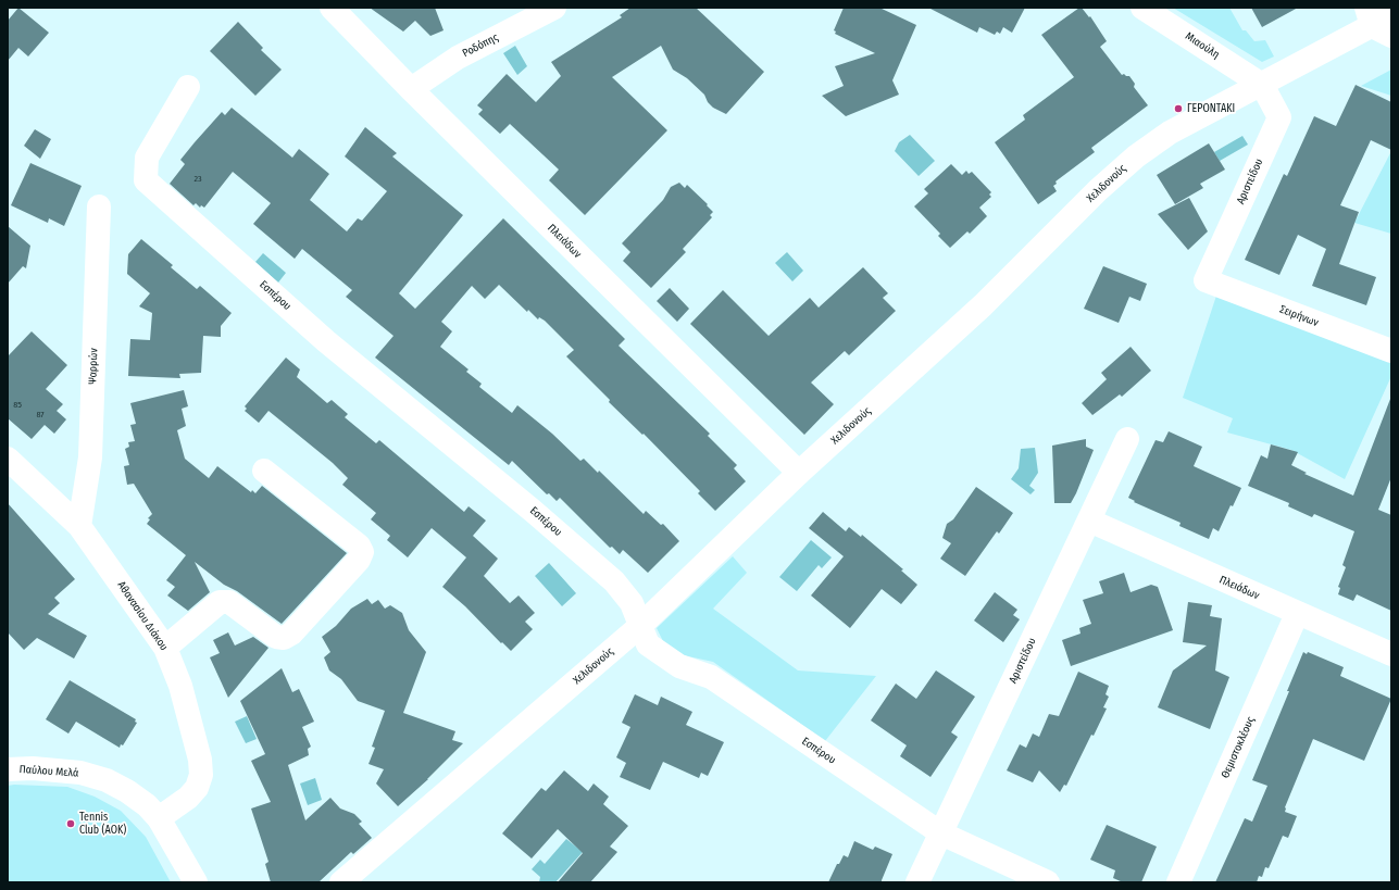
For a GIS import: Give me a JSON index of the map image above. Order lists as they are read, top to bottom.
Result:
{
  "streets": {
    "street": [
      "Ροδόπης",
      "Μιαούλη",
      "Αριστείδου",
      "Χελιδονούς",
      "Πλειάδων",
      "Εσπέρου",
      "Σειρήνων",
      "Ψαρρών",
      "Αθανασίου Διάκου",
      "Θεμιστοκλέους",
      "Παύλου Μελά"
    ]
  },
  "crossings": [
    ["Ροδόπης", "Πλειάδων"],
    ["Μιαούλη", "Αριστείδου"],
    ["Μιαούλη", "Χελιδονούς"],
    ["Αριστείδου", "Χελιδονούς"],
    ["Αριστείδου", "Πλειάδων"],
    ["Αριστείδου", "Εσπέρου"],
    ["Αριστείδου", "Σειρήνων"],
    ["Χελιδονούς", "Πλειάδων"],
    ["Χελιδονούς", "Εσπέρου"],
    ["Πλειάδων", "Θεμιστοκλέους"],
    ["Ψαρρών", "Αθανασίου Διάκου"],
    ["Αθανασίου Διάκου", "Παύλου Μελά"]
  ],
  "places": ["ΓΕΡΟΝΤΑΚΙ", "Tennis Club (AOK)"],
  "house_numbers": ["23", "85", "87"]
}
